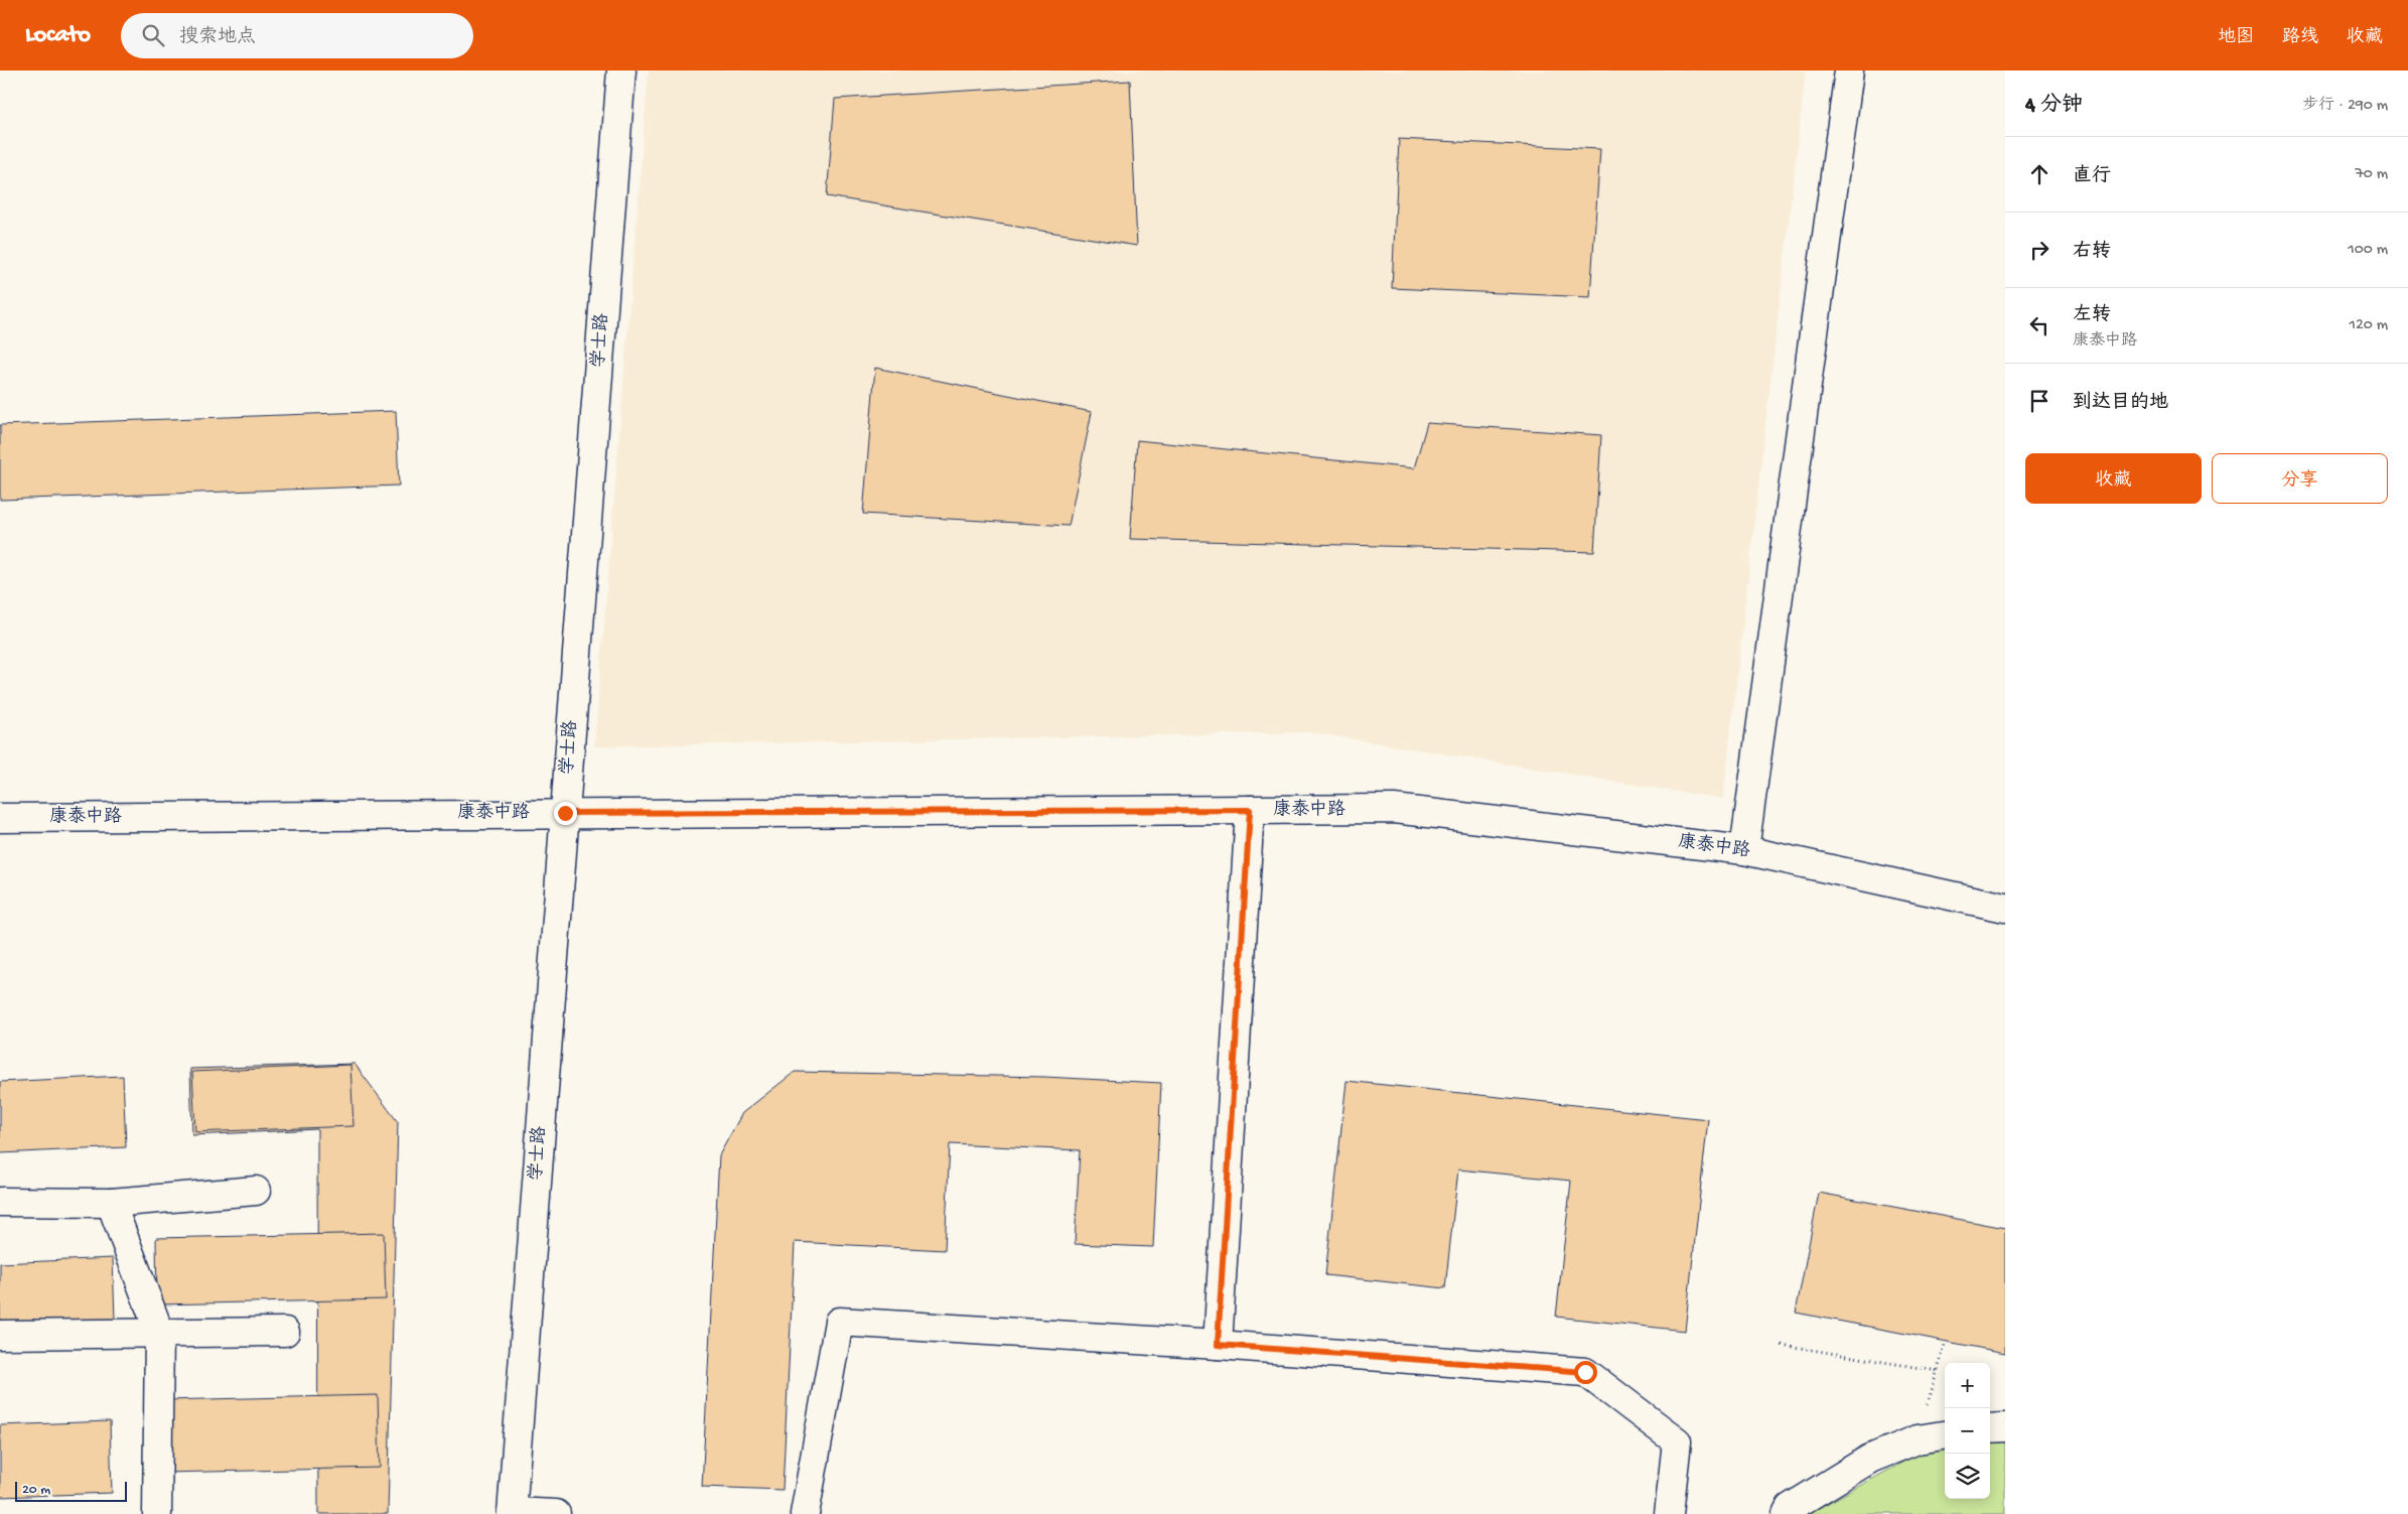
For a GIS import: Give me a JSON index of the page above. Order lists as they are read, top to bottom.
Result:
{
  "streets": {
    "street": ["学士路", "康泰中路"]
  },
  "crossings": [
    ["学士路", "康泰中路"]
  ],
  "scale_bar": "20 m",
  "page": {
    "header": "Locato",
    "search": "搜索地点",
    "nav": ["地图", "路线", "收藏"],
    "heading": ["4 分钟", "步行 · 290 m"],
    "list": [
      ["直行", "70 m"],
      ["右转", "100 m"],
      ["左转", "康泰中路", "120 m"],
      "到达目的地"
    ],
    "buttons": ["收藏", "分享"],
    "map_buttons": ["+", "−"],
    "scale": "20 m"
  }
}
